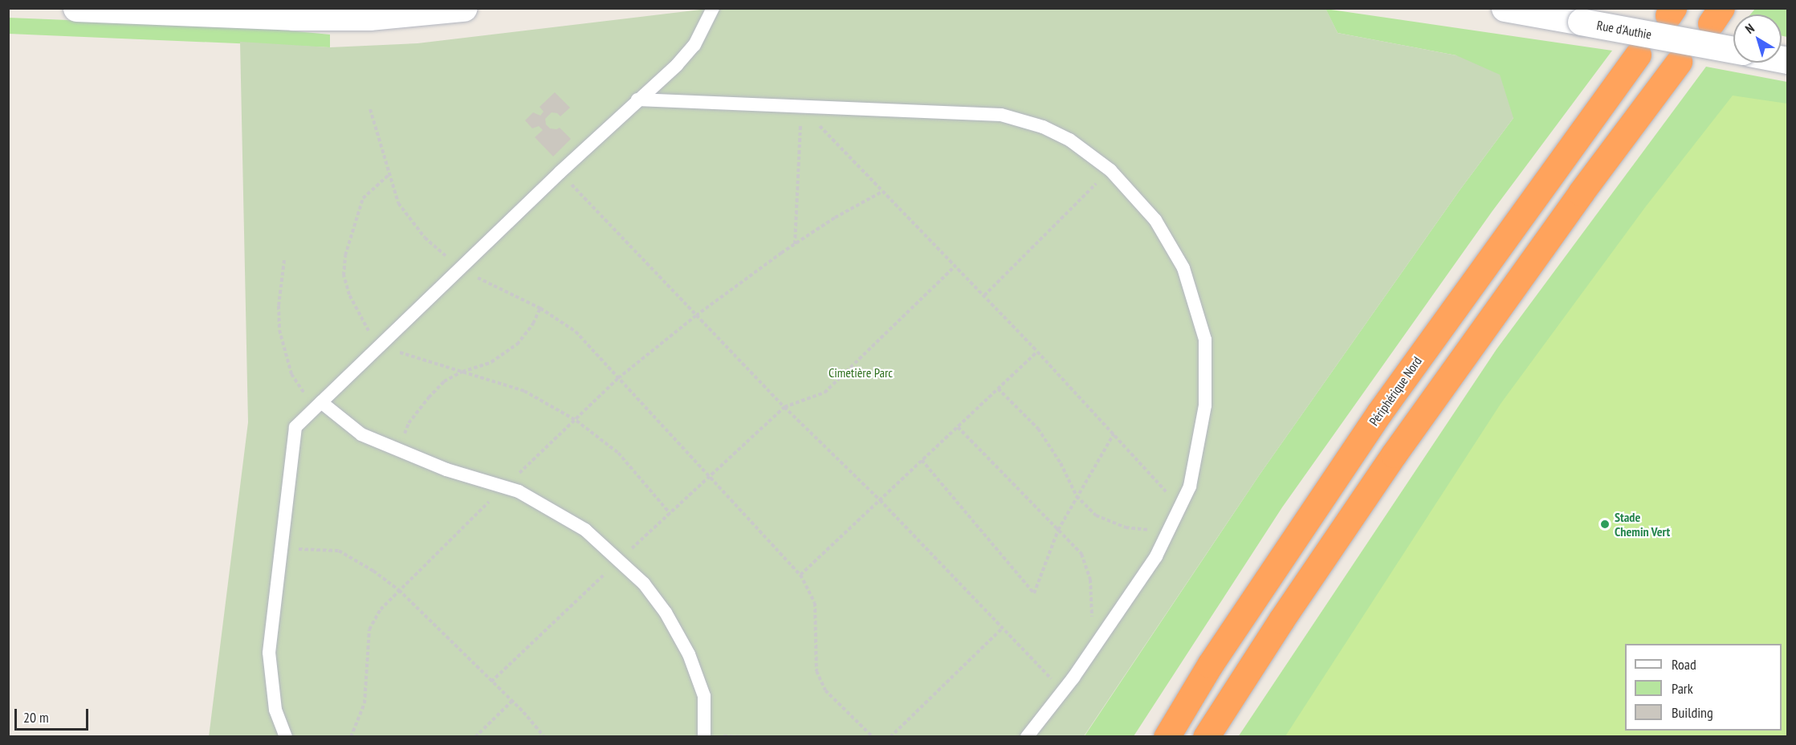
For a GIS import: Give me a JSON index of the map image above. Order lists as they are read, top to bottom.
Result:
{
  "streets": {
    "highway": ["Périphérique Nord"],
    "street": ["Rue d'Authie"]
  },
  "parks": ["Cimetière Parc"],
  "places": ["Stade Chemin Vert"],
  "legend": ["Road", "Park", "Building"],
  "scale_bar": "20 m",
  "north": "top left"
}
